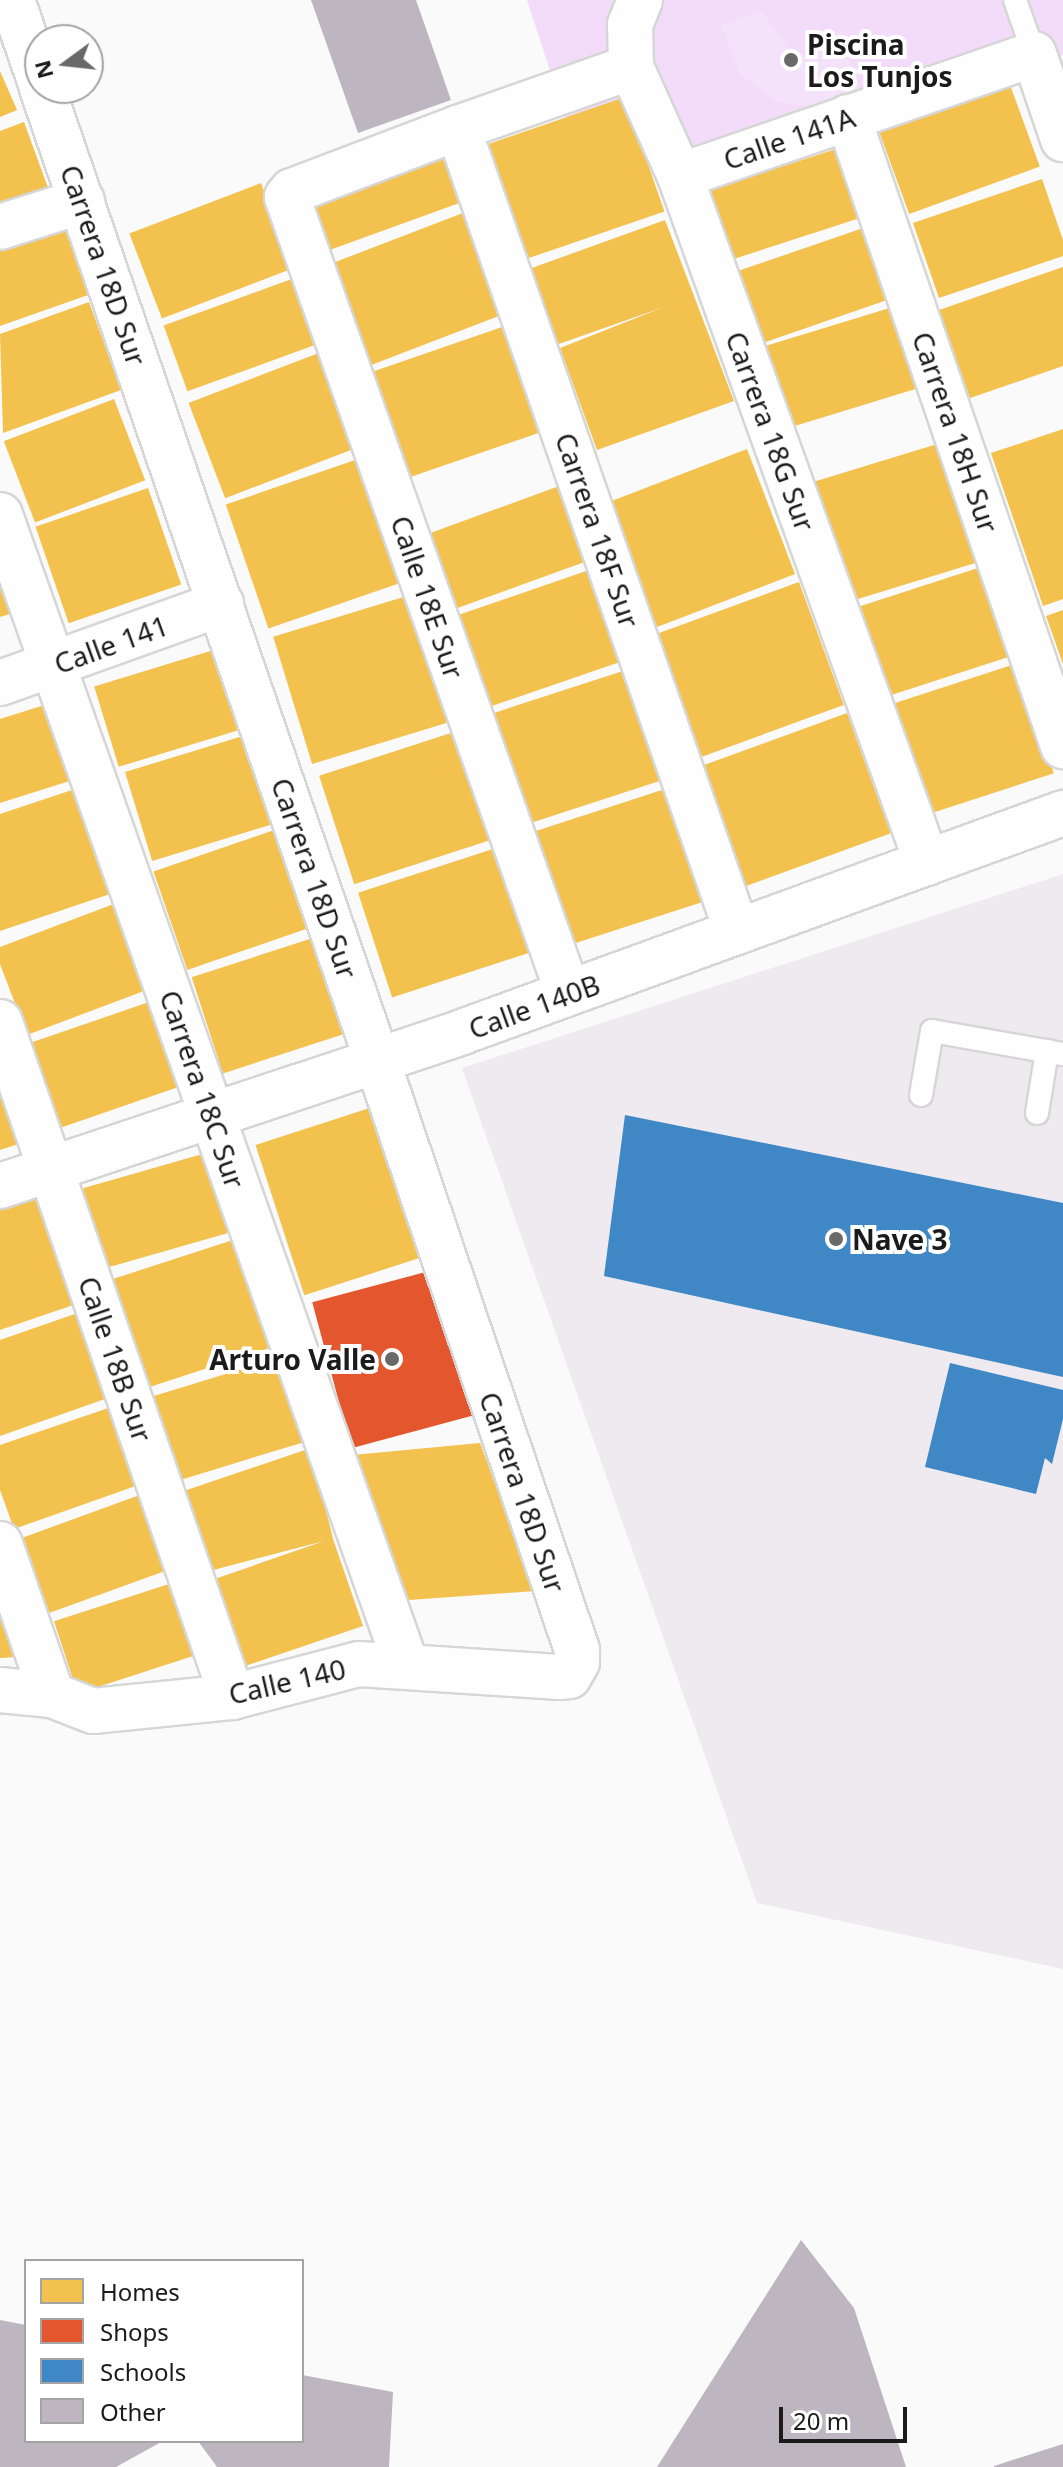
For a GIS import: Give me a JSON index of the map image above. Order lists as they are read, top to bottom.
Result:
{
  "streets": {
    "street": [
      "Calle 141A",
      "Carrera 18D Sur",
      "Carrera 18G Sur",
      "Carrera 18H Sur",
      "Carrera 18F Sur",
      "Calle 18E Sur",
      "Calle 141",
      "Calle 140B",
      "Carrera 18C Sur",
      "Calle 18B Sur",
      "Calle 140"
    ]
  },
  "crossings": [
    ["Calle 141A", "Carrera 18G Sur"],
    ["Calle 141A", "Carrera 18H Sur"],
    ["Carrera 18D Sur", "Calle 141"],
    ["Carrera 18D Sur", "Calle 140B"],
    ["Carrera 18D Sur", "Calle 140"],
    ["Carrera 18G Sur", "Calle 140B"],
    ["Carrera 18F Sur", "Calle 18E Sur"],
    ["Carrera 18F Sur", "Calle 140B"],
    ["Calle 18E Sur", "Calle 140B"],
    ["Calle 141", "Carrera 18C Sur"],
    ["Calle 140B", "Carrera 18C Sur"],
    ["Calle 140B", "Calle 18B Sur"],
    ["Carrera 18C Sur", "Calle 140"],
    ["Calle 18B Sur", "Calle 140"]
  ],
  "places": ["Piscina Los Tunjos", "Nave 3", "Arturo Valle"],
  "legend": [
    "Homes",
    "Shops",
    "Schools",
    "Other"
  ],
  "scale_bar": "20 m",
  "north": "left"
}
